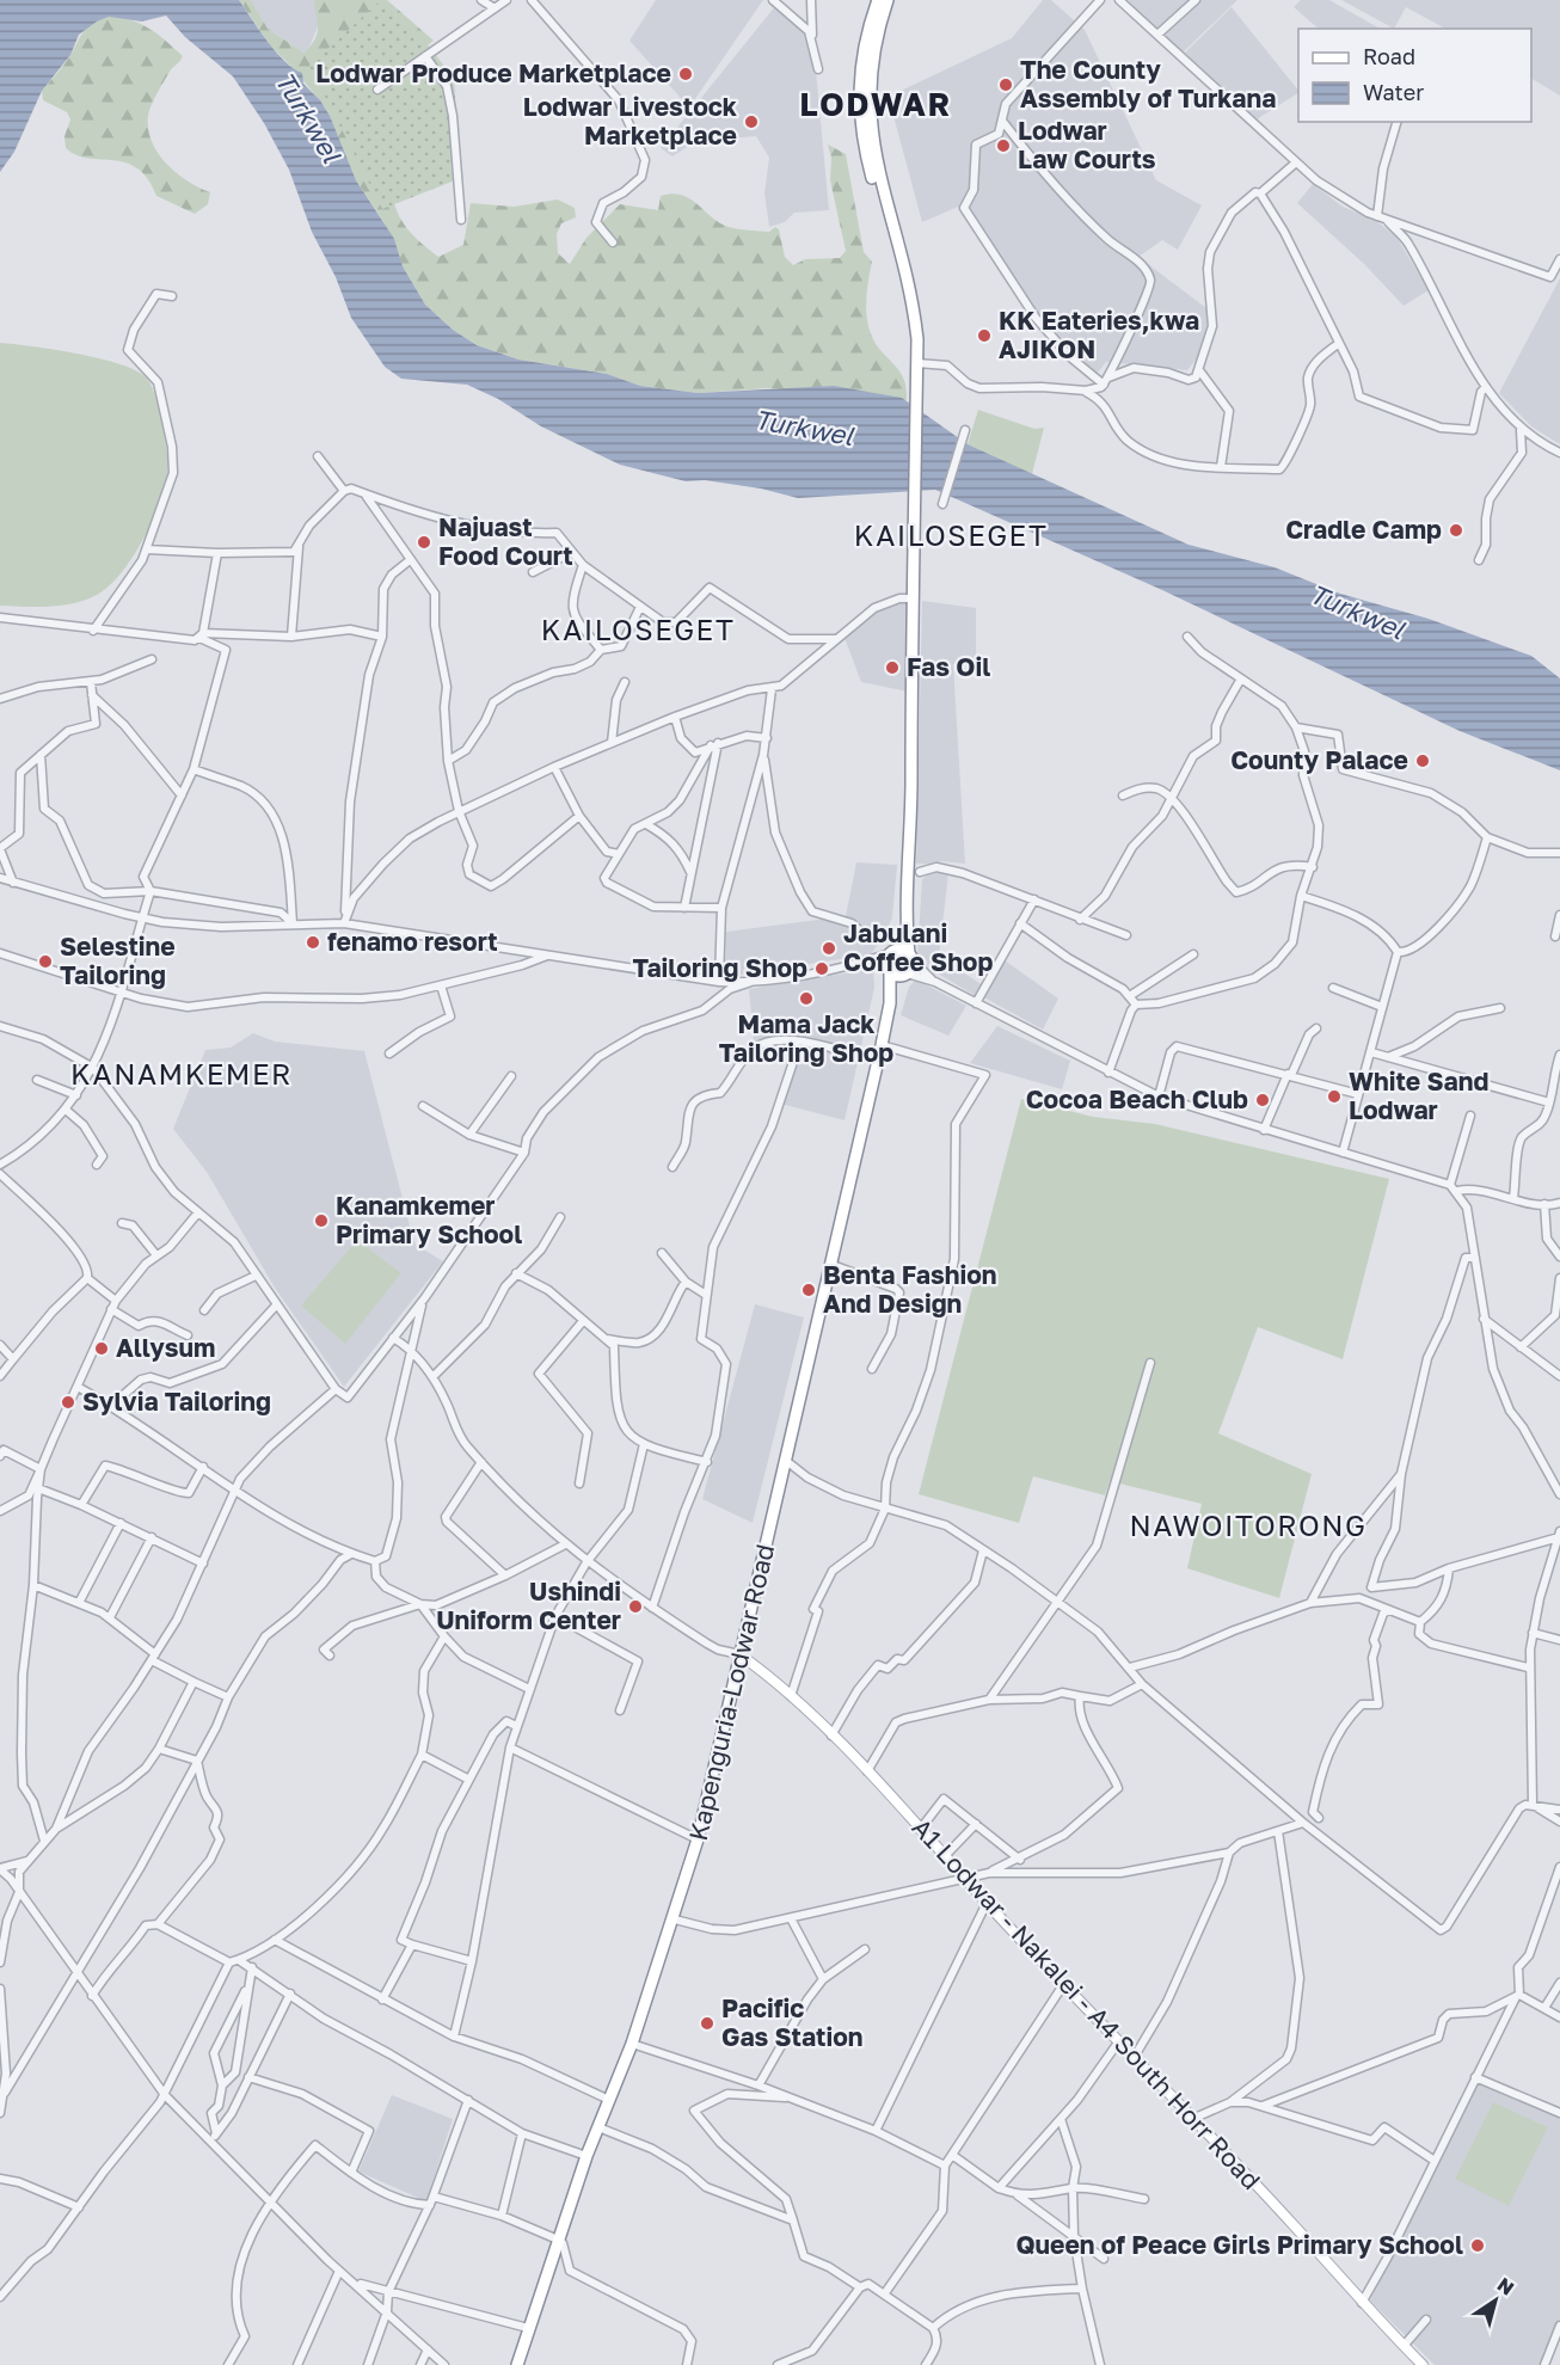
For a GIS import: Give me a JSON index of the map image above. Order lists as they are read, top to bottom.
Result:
{
  "streets": {
    "highway": ["Kapenguria-Lodwar Road"],
    "main road": ["A1 Lodwar - Nakalei - A4 South Horr Road"]
  },
  "crossings": [
    ["Kapenguria-Lodwar Road", "A1 Lodwar - Nakalei - A4 South Horr Road"]
  ],
  "districts": [
    "LODWAR",
    "KAILOSEGET",
    "KAILOSEGET",
    "KANAMKEMER",
    "NAWOITORONG"
  ],
  "water": ["Turkwel"],
  "places": [
    "Lodwar Produce Marketplace",
    "The County Assembly of Turkana",
    "Lodwar Livestock Marketplace",
    "Lodwar Law Courts",
    "KK Eateries,kwa AJIKON",
    "Cradle Camp",
    "Najuast Food Court",
    "Fas Oil",
    "County Palace",
    "fenamo resort",
    "Jabulani Coffee Shop",
    "Selestine Tailoring",
    "Tailoring Shop",
    "Mama Jack Tailoring Shop",
    "White Sand Lodwar",
    "Cocoa Beach Club",
    "Kanamkemer Primary School",
    "Benta Fashion And Design",
    "Allysum",
    "Sylvia Tailoring",
    "Ushindi Uniform Center",
    "Pacific Gas Station",
    "Queen of Peace Girls Primary School"
  ],
  "legend": ["Road", "Water"],
  "north": "top right"
}
